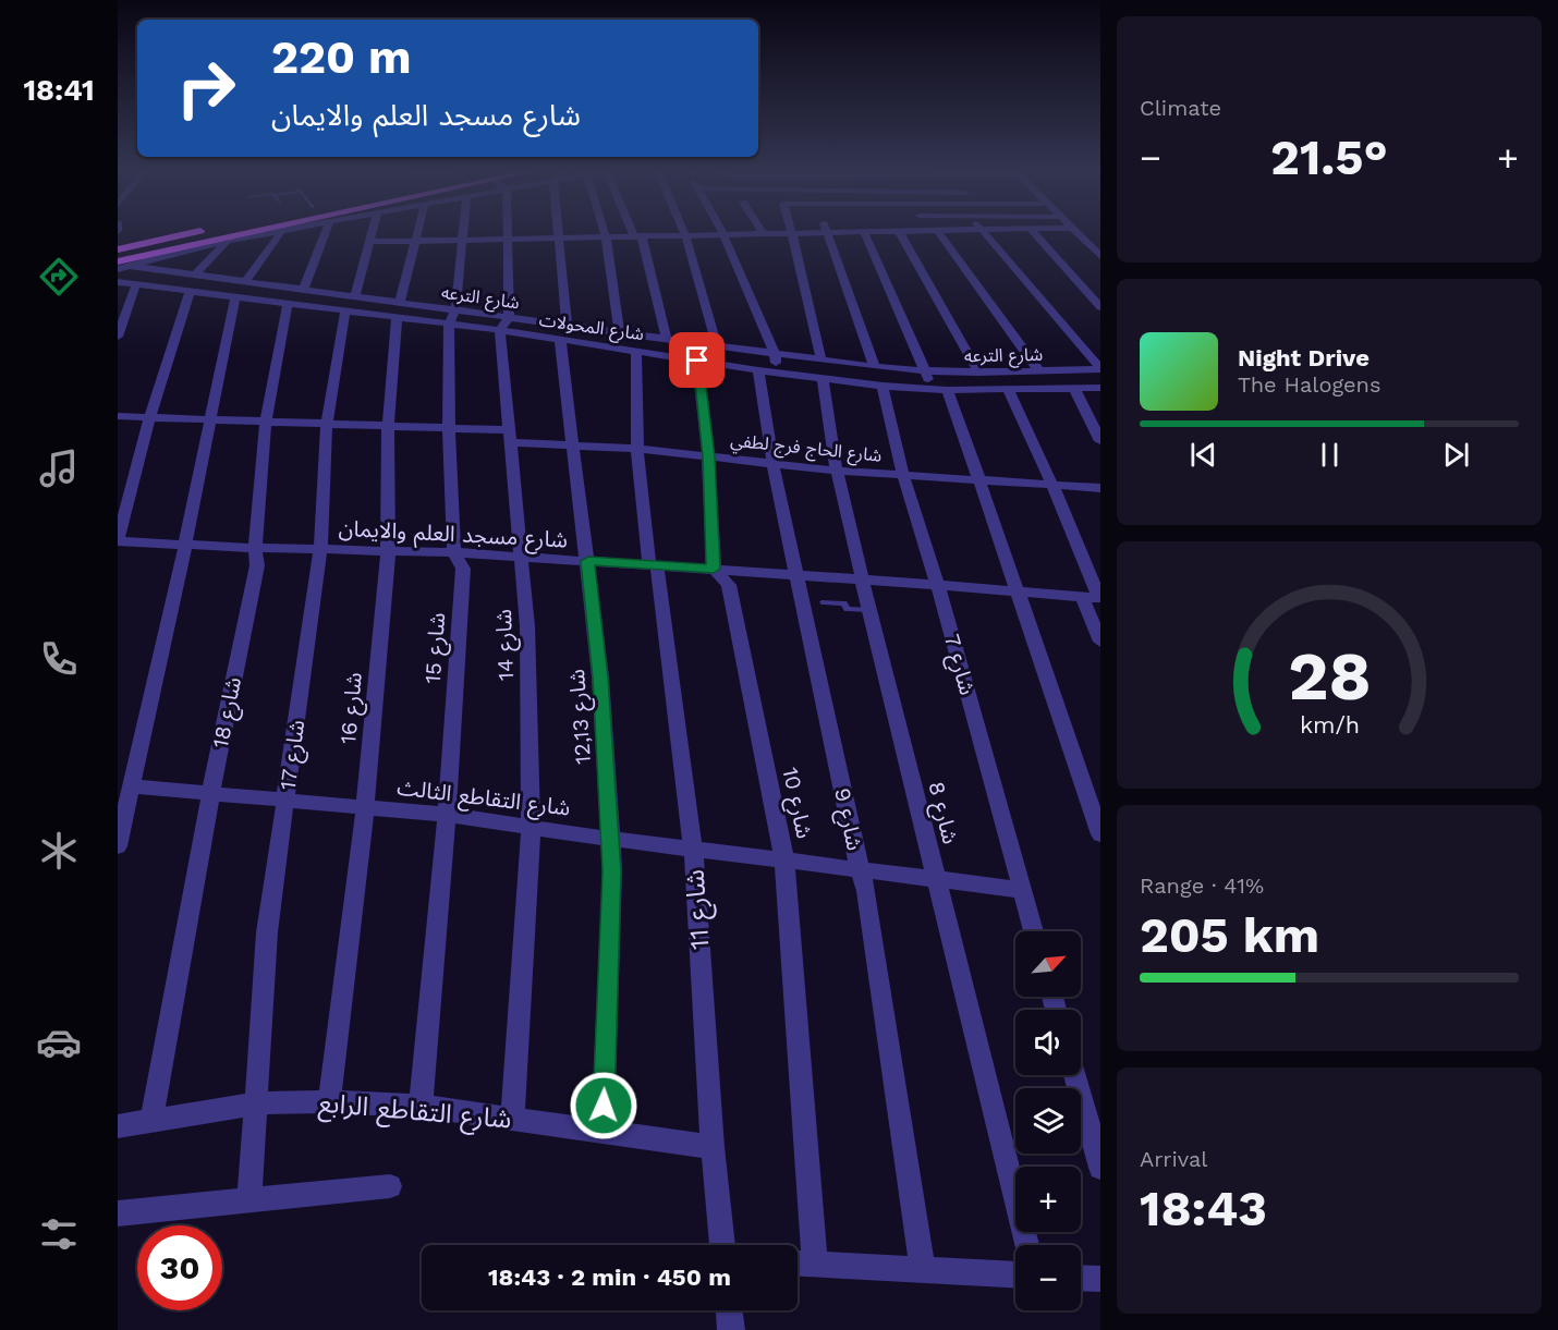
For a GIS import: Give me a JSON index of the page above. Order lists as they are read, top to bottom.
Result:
{
  "streets": {
    "street": [
      "شارع الترعه",
      "شارع المحولات",
      "شارع الحاج فرج لطفي",
      "شارع مسجد العلم والايمان",
      "شارع 14",
      "شارع 15",
      "شارع 7",
      "شارع 16",
      "شارع 18",
      "شارع 12,13",
      "شارع 17",
      "شارع التقاطع الثالث",
      "شارع 10",
      "شارع 8",
      "شارع 9",
      "شارع 11",
      "شارع التقاطع الرابع"
    ]
  },
  "crossings": [
    ["شارع الترعه", "شارع المحولات"],
    ["شارع الترعه", "شارع 12,13"],
    ["شارع الترعه", "شارع 8"],
    ["شارع المحولات", "شارع 14"],
    ["شارع المحولات", "شارع 15"],
    ["شارع المحولات", "شارع 7"],
    ["شارع المحولات", "شارع 16"],
    ["شارع المحولات", "شارع 18"],
    ["شارع المحولات", "شارع 12,13"],
    ["شارع المحولات", "شارع 17"],
    ["شارع المحولات", "شارع 8"],
    ["شارع المحولات", "شارع 9"],
    ["شارع المحولات", "شارع 11"],
    ["شارع الحاج فرج لطفي", "شارع 14"],
    ["شارع الحاج فرج لطفي", "شارع 15"],
    ["شارع الحاج فرج لطفي", "شارع 7"],
    ["شارع الحاج فرج لطفي", "شارع 16"],
    ["شارع الحاج فرج لطفي", "شارع 18"],
    ["شارع الحاج فرج لطفي", "شارع 12,13"],
    ["شارع الحاج فرج لطفي", "شارع 17"],
    ["شارع الحاج فرج لطفي", "شارع 8"],
    ["شارع الحاج فرج لطفي", "شارع 9"],
    ["شارع الحاج فرج لطفي", "شارع 11"],
    ["شارع مسجد العلم والايمان", "شارع 14"],
    ["شارع مسجد العلم والايمان", "شارع 15"],
    ["شارع مسجد العلم والايمان", "شارع 7"],
    ["شارع مسجد العلم والايمان", "شارع 16"],
    ["شارع مسجد العلم والايمان", "شارع 18"],
    ["شارع مسجد العلم والايمان", "شارع 12,13"],
    ["شارع مسجد العلم والايمان", "شارع 17"],
    ["شارع مسجد العلم والايمان", "شارع 10"],
    ["شارع مسجد العلم والايمان", "شارع 8"],
    ["شارع مسجد العلم والايمان", "شارع 9"],
    ["شارع مسجد العلم والايمان", "شارع 11"],
    ["شارع 14", "شارع التقاطع الثالث"],
    ["شارع 14", "شارع التقاطع الرابع"],
    ["شارع 15", "شارع التقاطع الثالث"],
    ["شارع 15", "شارع التقاطع الرابع"],
    ["شارع 7", "شارع التقاطع الثالث"],
    ["شارع 16", "شارع التقاطع الثالث"],
    ["شارع 16", "شارع التقاطع الرابع"],
    ["شارع 18", "شارع التقاطع الثالث"],
    ["شارع 18", "شارع التقاطع الرابع"],
    ["شارع 12,13", "شارع التقاطع الثالث"],
    ["شارع 12,13", "شارع التقاطع الرابع"],
    ["شارع 17", "شارع التقاطع الثالث"],
    ["شارع 17", "شارع التقاطع الرابع"],
    ["شارع التقاطع الثالث", "شارع 10"],
    ["شارع التقاطع الثالث", "شارع 8"],
    ["شارع التقاطع الثالث", "شارع 9"],
    ["شارع التقاطع الثالث", "شارع 11"],
    ["شارع 11", "شارع التقاطع الرابع"]
  ],
  "north": "top right",
  "page": {
    "tabs": "18:41",
    "tile": [
      "Climate",
      ["Range · 41%", "205 km"],
      ["Arrival", "18:43"]
    ],
    "turn": ["220 m", "شارع مسجد العلم والايمان"],
    "heat": ["−", "21.5°", "+"],
    "song": ["Night Drive", "The Halogens"],
    "map_buttons": ["+", "−"],
    "limit": "30",
    "trip": "18:43 · 2 min · 450 m",
    "gauge": ["28", "km/h"]
  }
}
